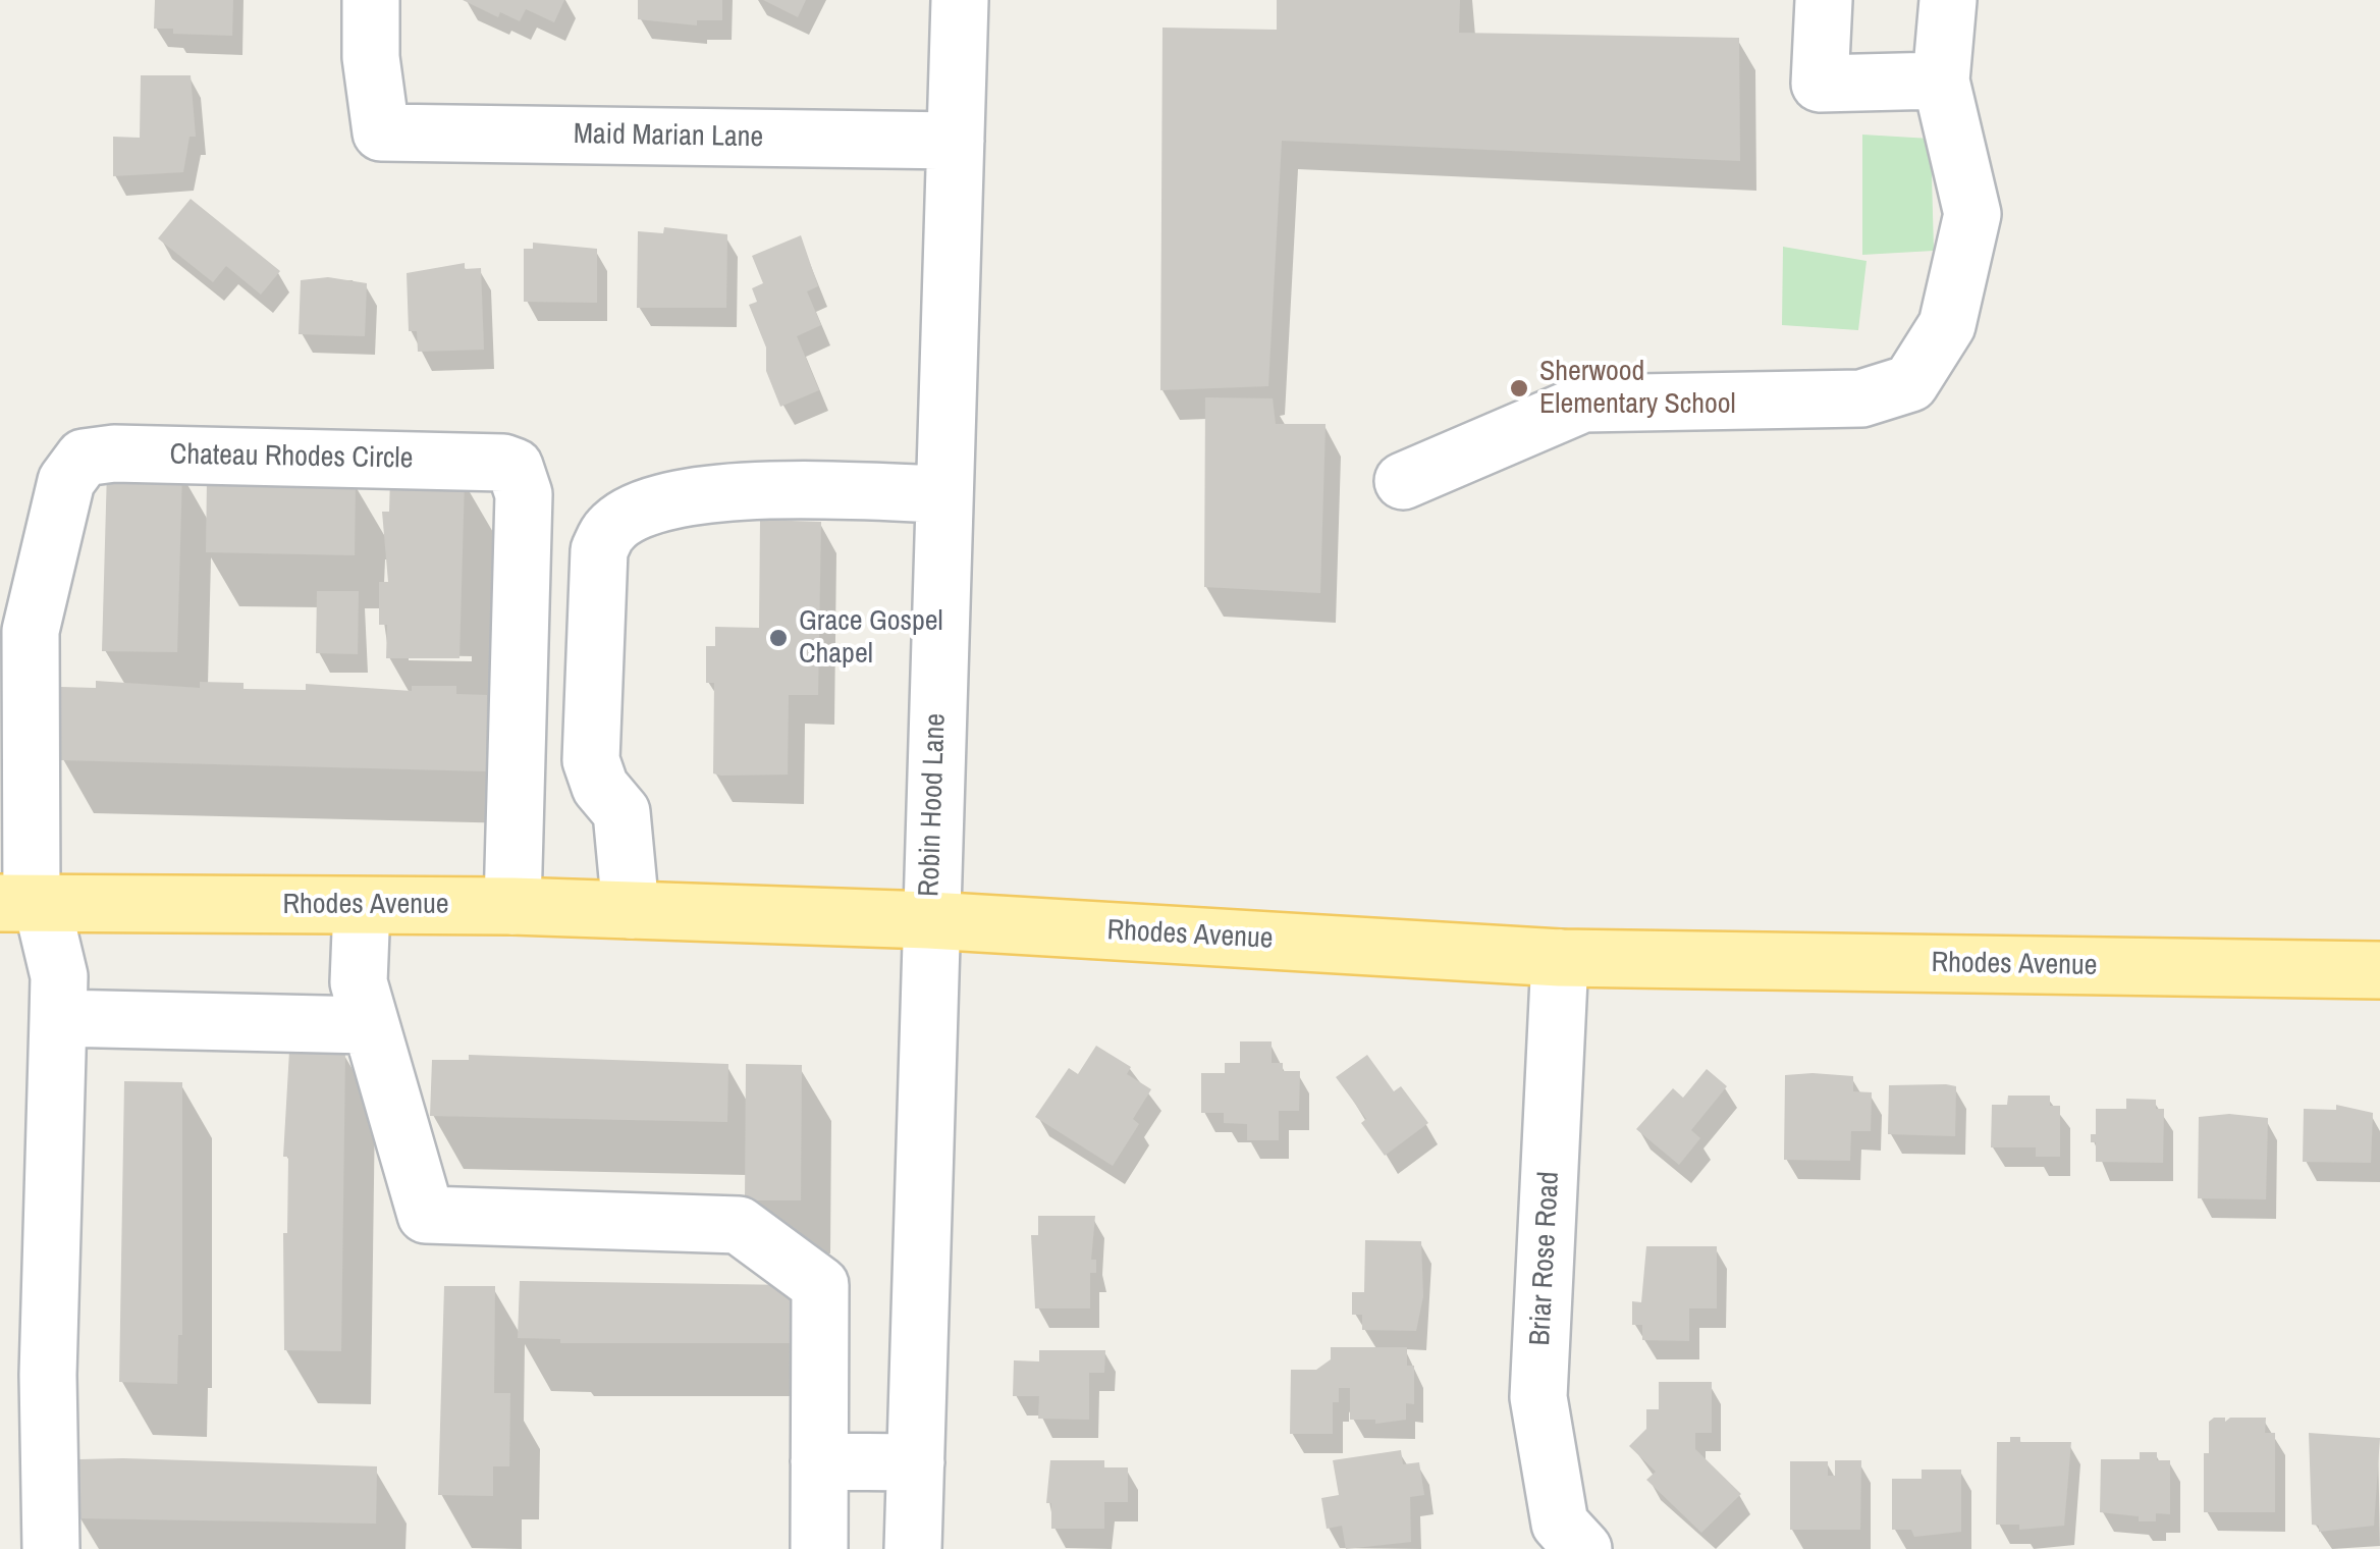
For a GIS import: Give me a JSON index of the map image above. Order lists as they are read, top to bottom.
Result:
{
  "streets": {
    "main road": ["Rhodes Avenue"],
    "street": [
      "Maid Marian Lane",
      "Chateau Rhodes Circle",
      "Robin Hood Lane",
      "Briar Rose Road"
    ]
  },
  "crossings": [
    ["Maid Marian Lane", "Robin Hood Lane"],
    ["Chateau Rhodes Circle", "Rhodes Avenue"],
    ["Robin Hood Lane", "Rhodes Avenue"],
    ["Rhodes Avenue", "Briar Rose Road"]
  ],
  "places": ["Sherwood Elementary School", "Grace Gospel Chapel"]
}
